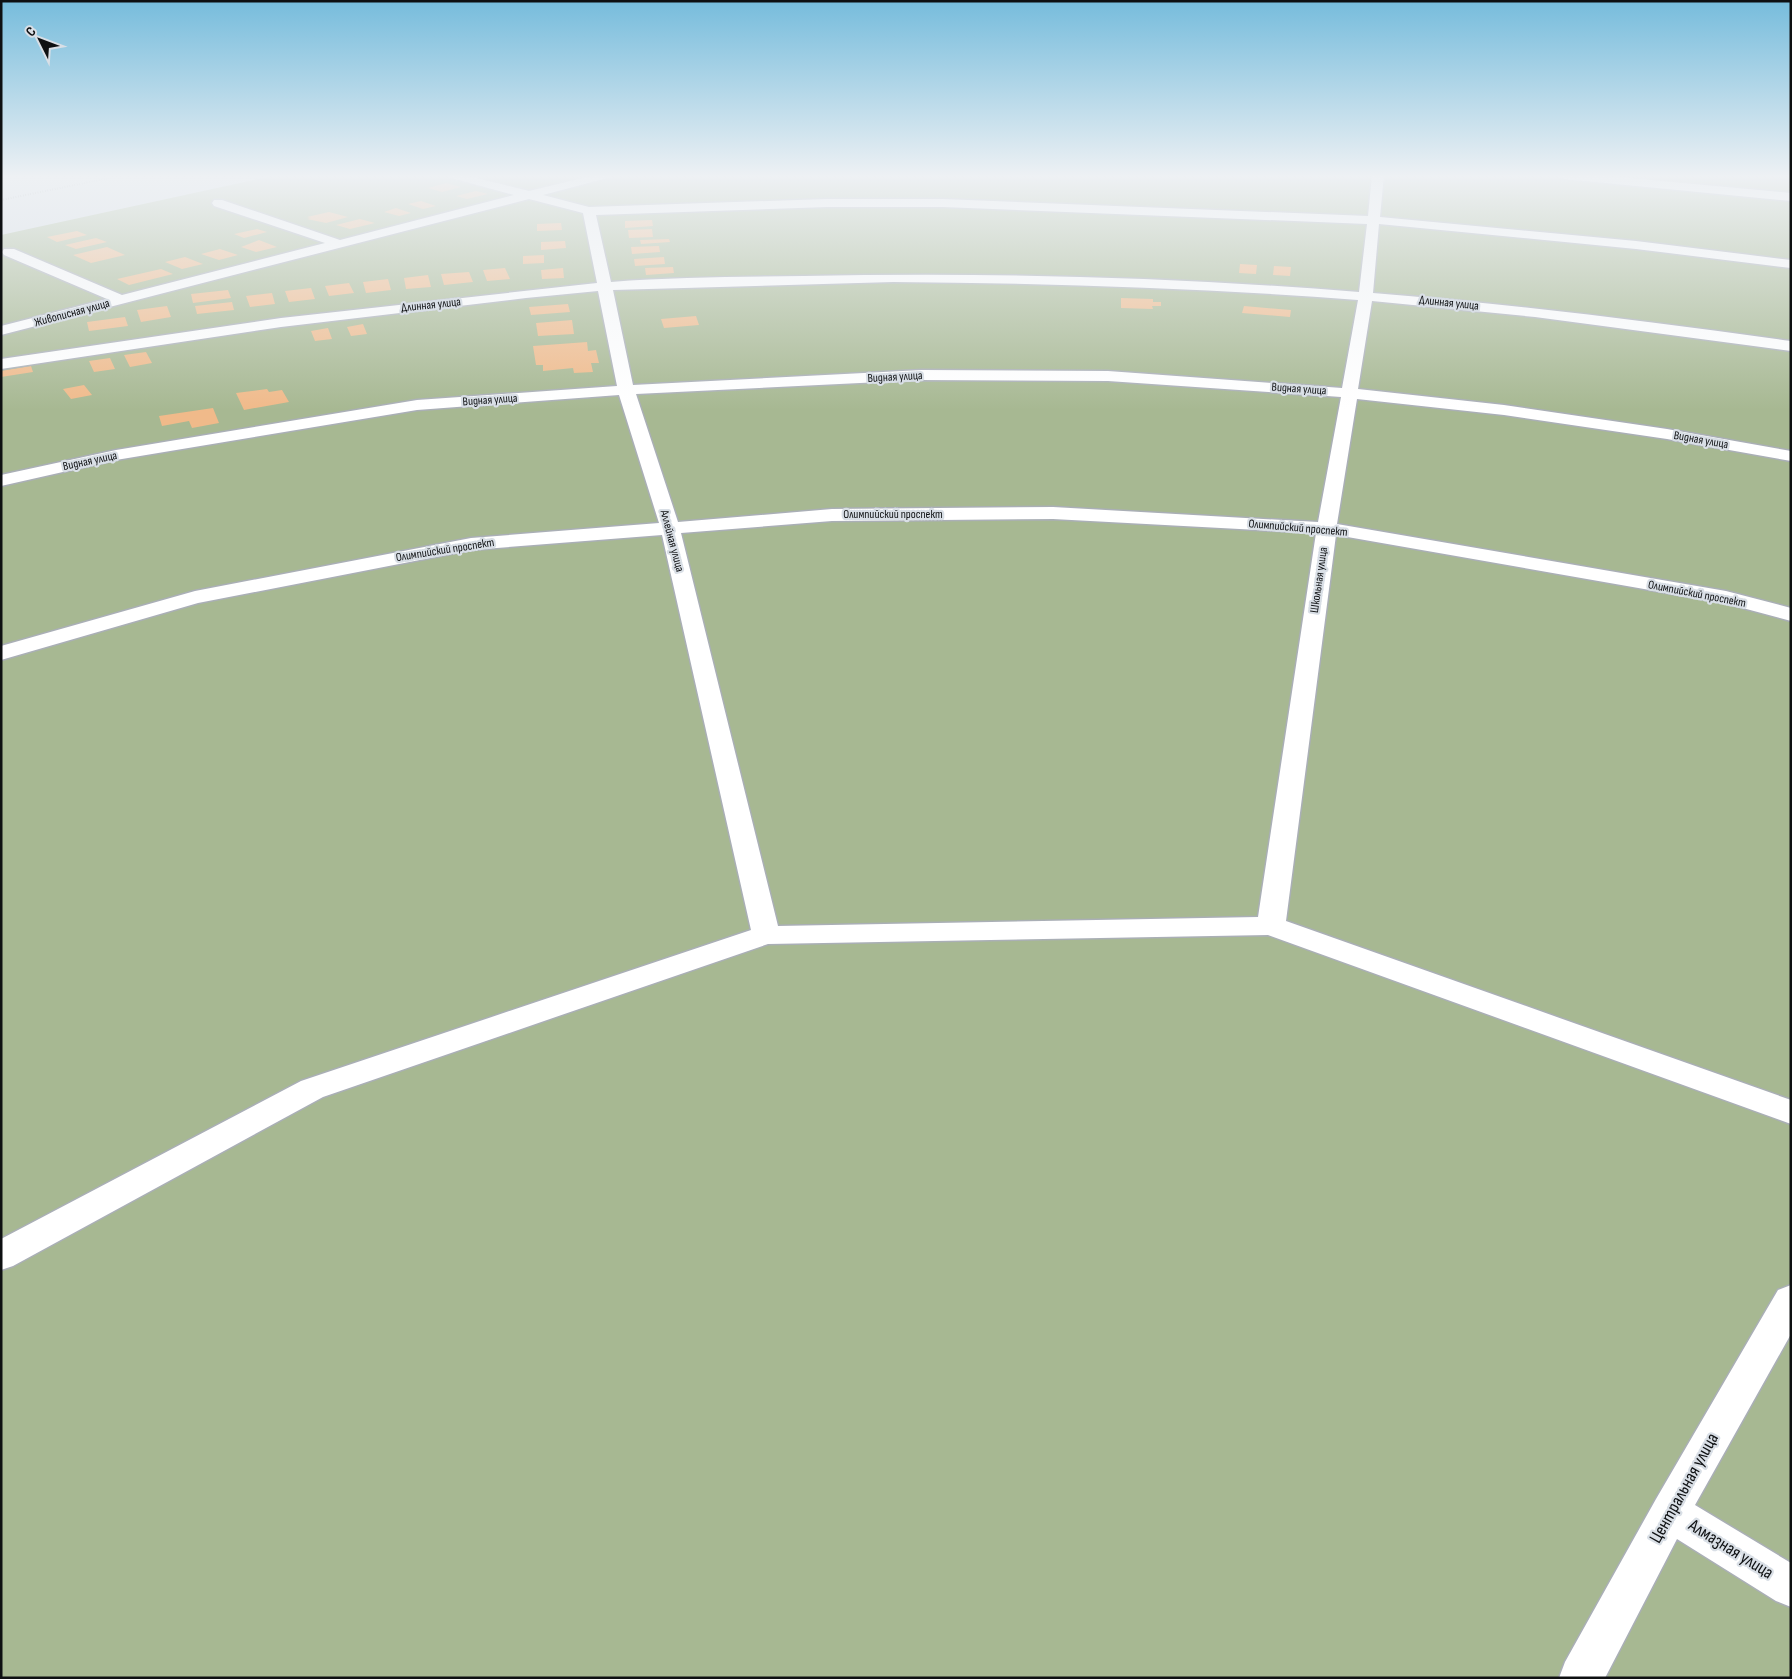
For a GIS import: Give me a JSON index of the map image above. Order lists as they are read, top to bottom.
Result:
{
  "streets": {
    "street": [
      "Длинная улица",
      "Живописная улица",
      "Видная улица",
      "Олимпийский проспект",
      "Аллейная улица",
      "Школьная улица",
      "Центральная улица",
      "Алмазная улица"
    ]
  },
  "crossings": [
    ["Длинная улица", "Аллейная улица"],
    ["Длинная улица", "Школьная улица"],
    ["Видная улица", "Аллейная улица"],
    ["Видная улица", "Школьная улица"],
    ["Олимпийский проспект", "Аллейная улица"],
    ["Олимпийский проспект", "Школьная улица"],
    ["Центральная улица", "Алмазная улица"]
  ],
  "north": "top left"
}
